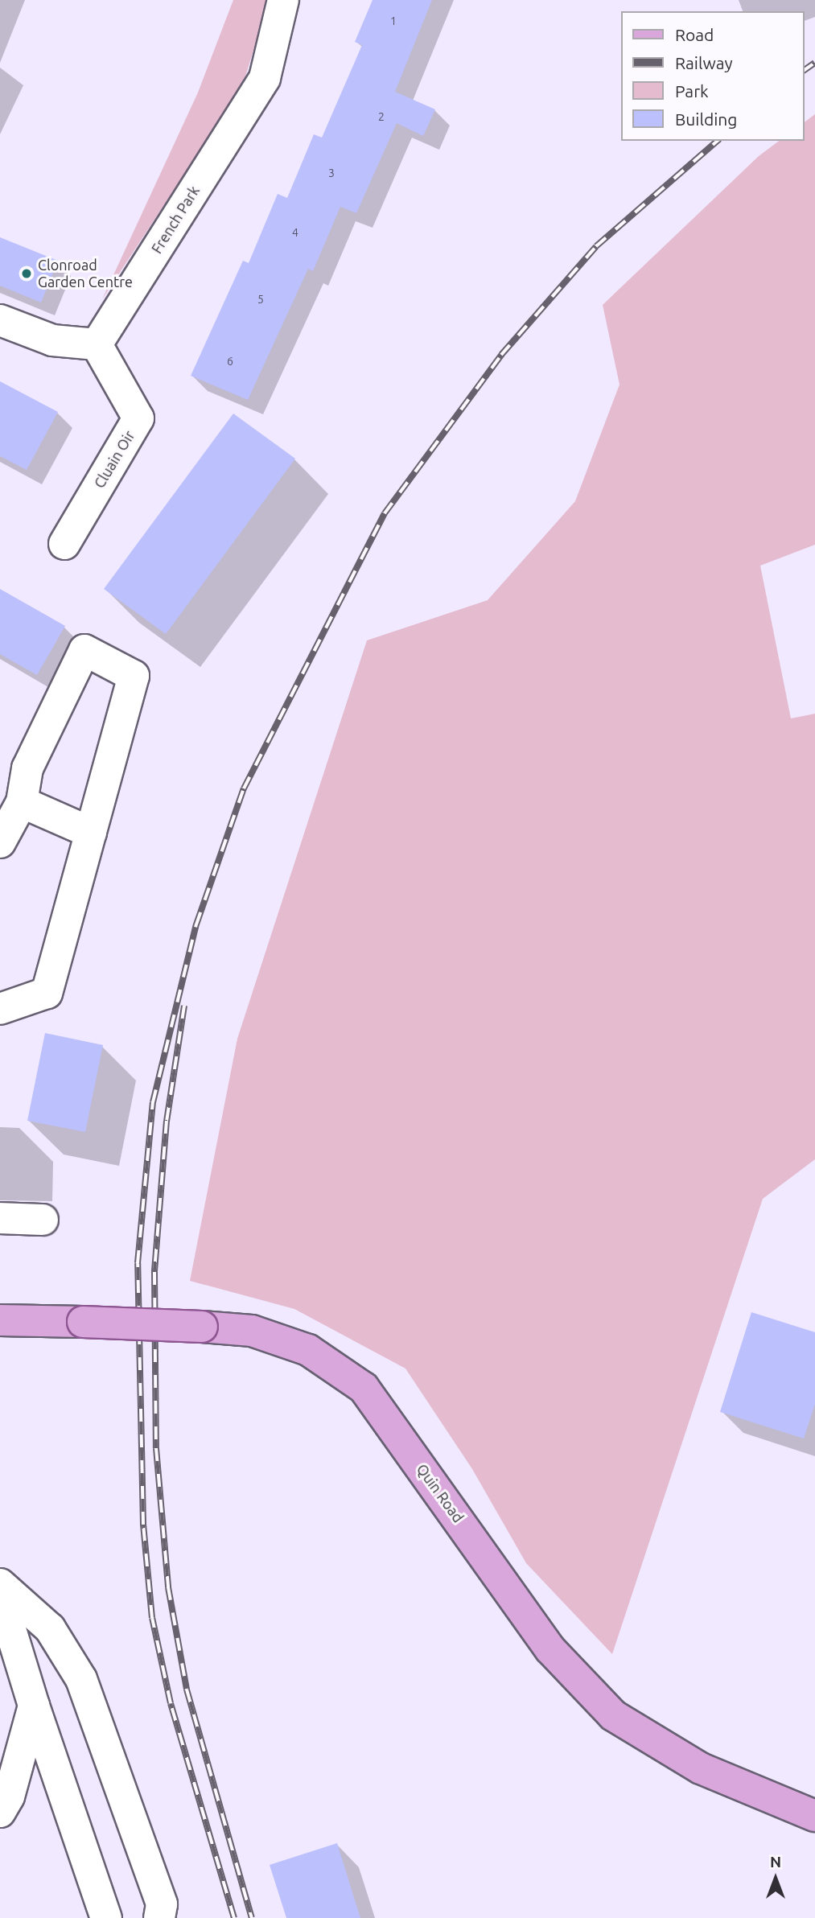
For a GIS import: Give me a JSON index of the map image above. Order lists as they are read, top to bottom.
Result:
{
  "streets": {
    "main road": ["Quin Road"],
    "street": ["French Park", "Cluain Oir"]
  },
  "crossings": [
    ["French Park", "Cluain Oir"]
  ],
  "places": ["Clonroad Garden Centre"],
  "house_numbers": [
    "1",
    "2",
    "3",
    "4",
    "5",
    "6"
  ],
  "legend": [
    "Road",
    "Railway",
    "Park",
    "Building"
  ],
  "north": "top"
}
